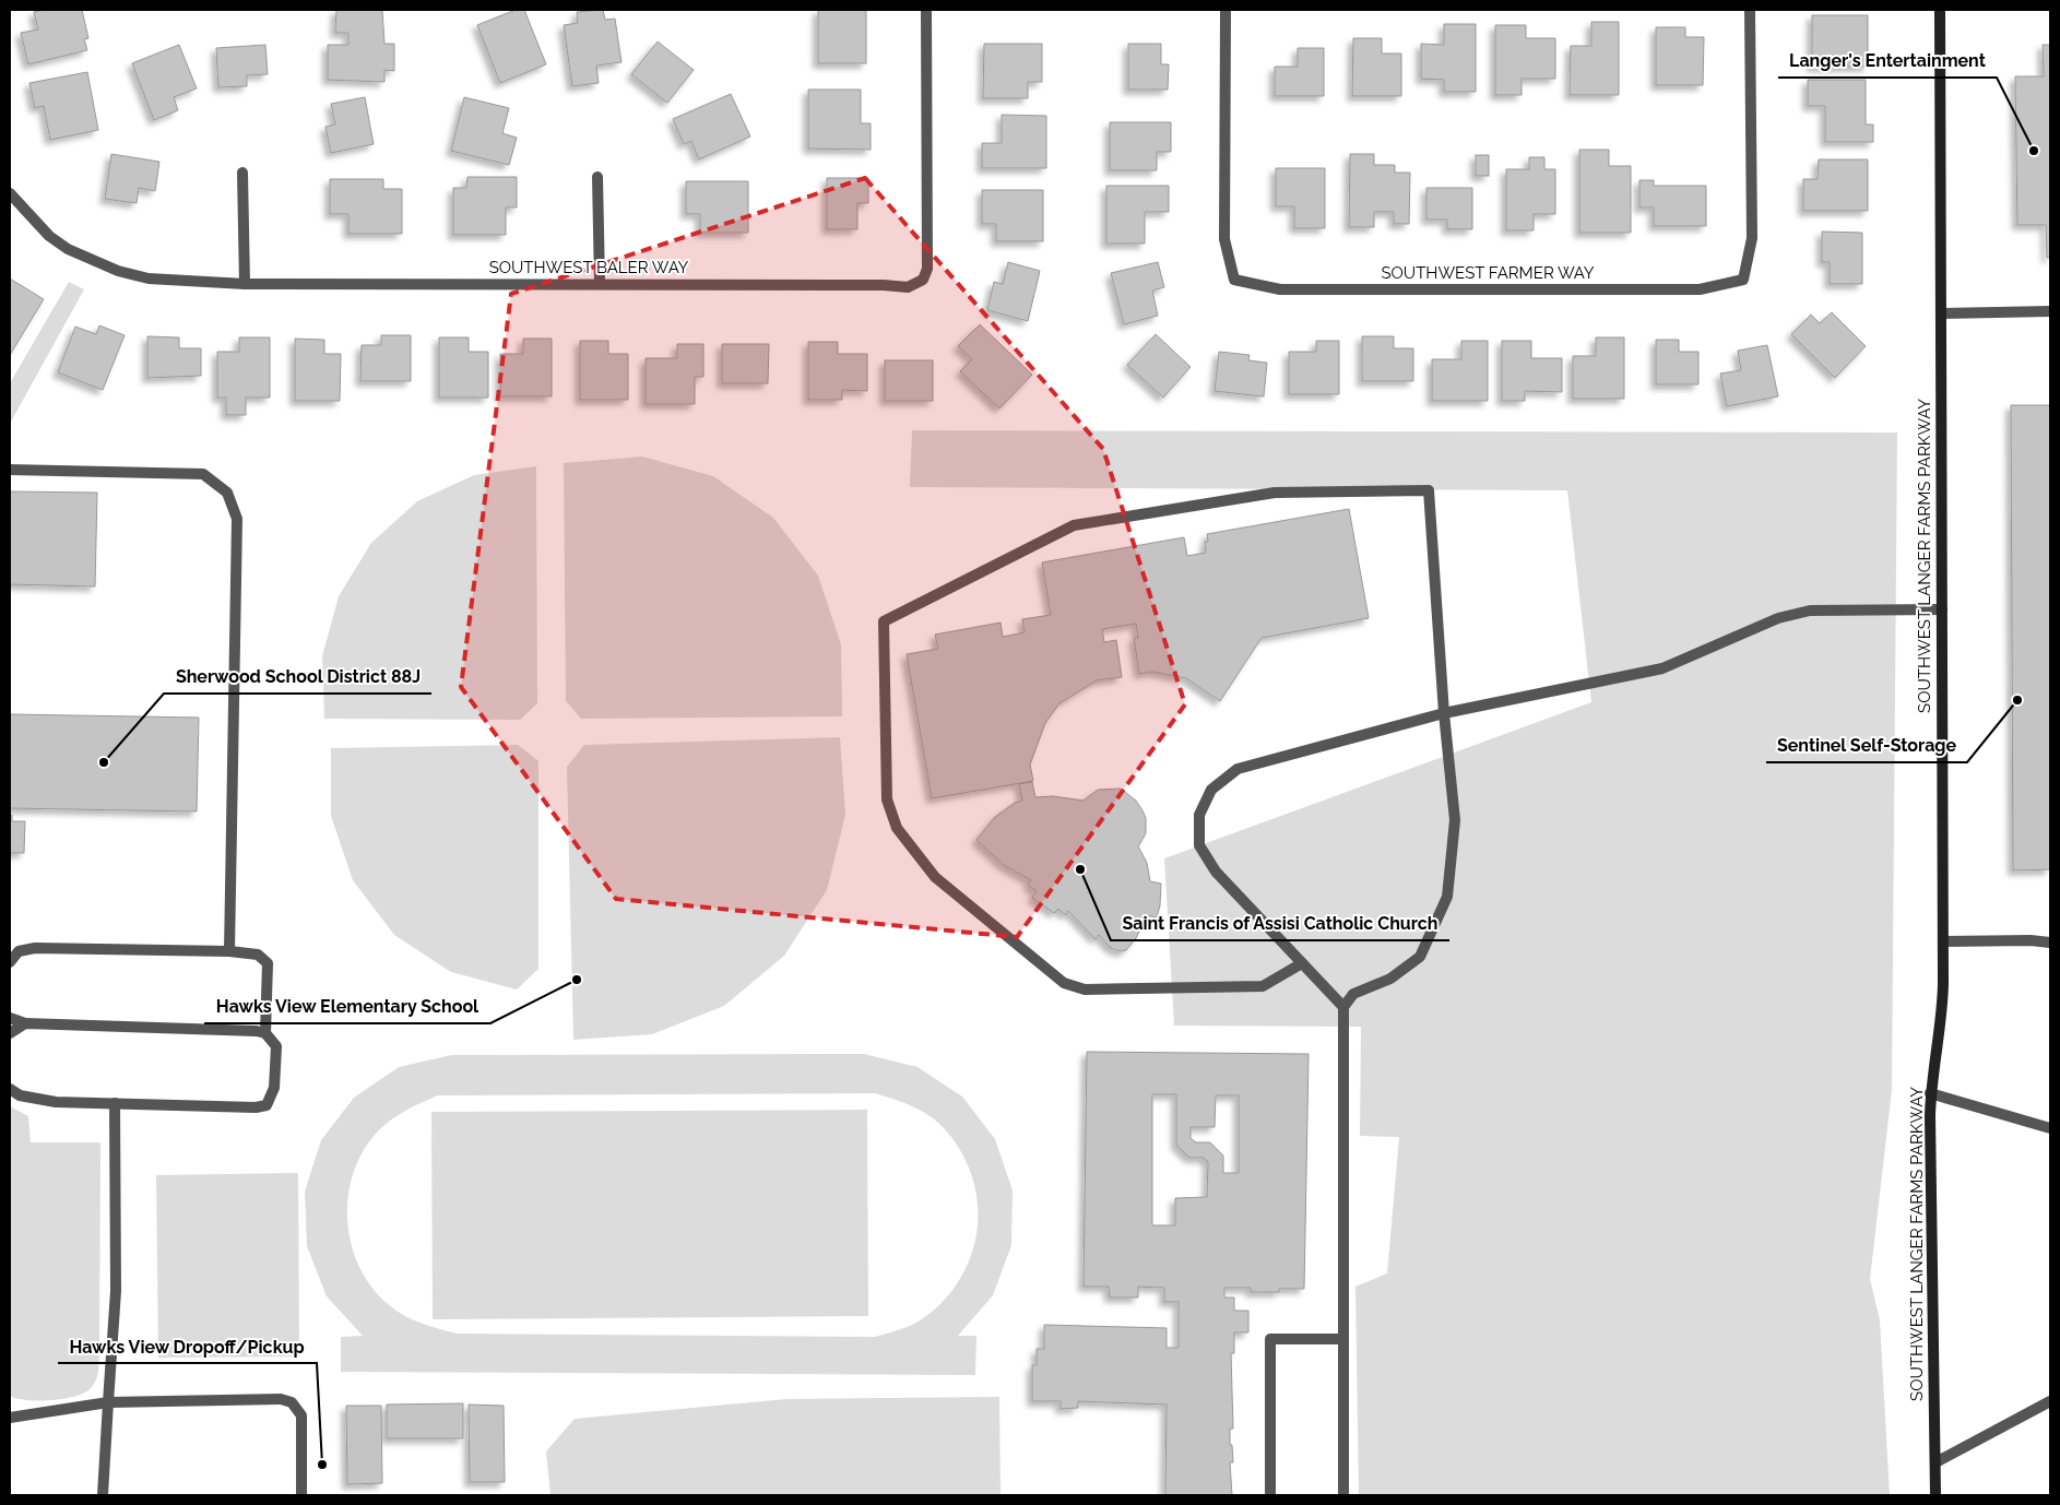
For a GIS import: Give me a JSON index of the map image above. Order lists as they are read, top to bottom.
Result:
{
  "streets": {
    "main road": ["SOUTHWEST LANGER FARMS PARKWAY"],
    "street": ["SOUTHWEST BALER WAY", "SOUTHWEST FARMER WAY"]
  },
  "places": [
    "Langer's Entertainment",
    "Sentinel Self-Storage",
    "Sherwood School District 88J",
    "Saint Francis of Assisi Catholic Church",
    "Hawks View Elementary School",
    "Hawks View Dropoff/Pickup"
  ]
}
